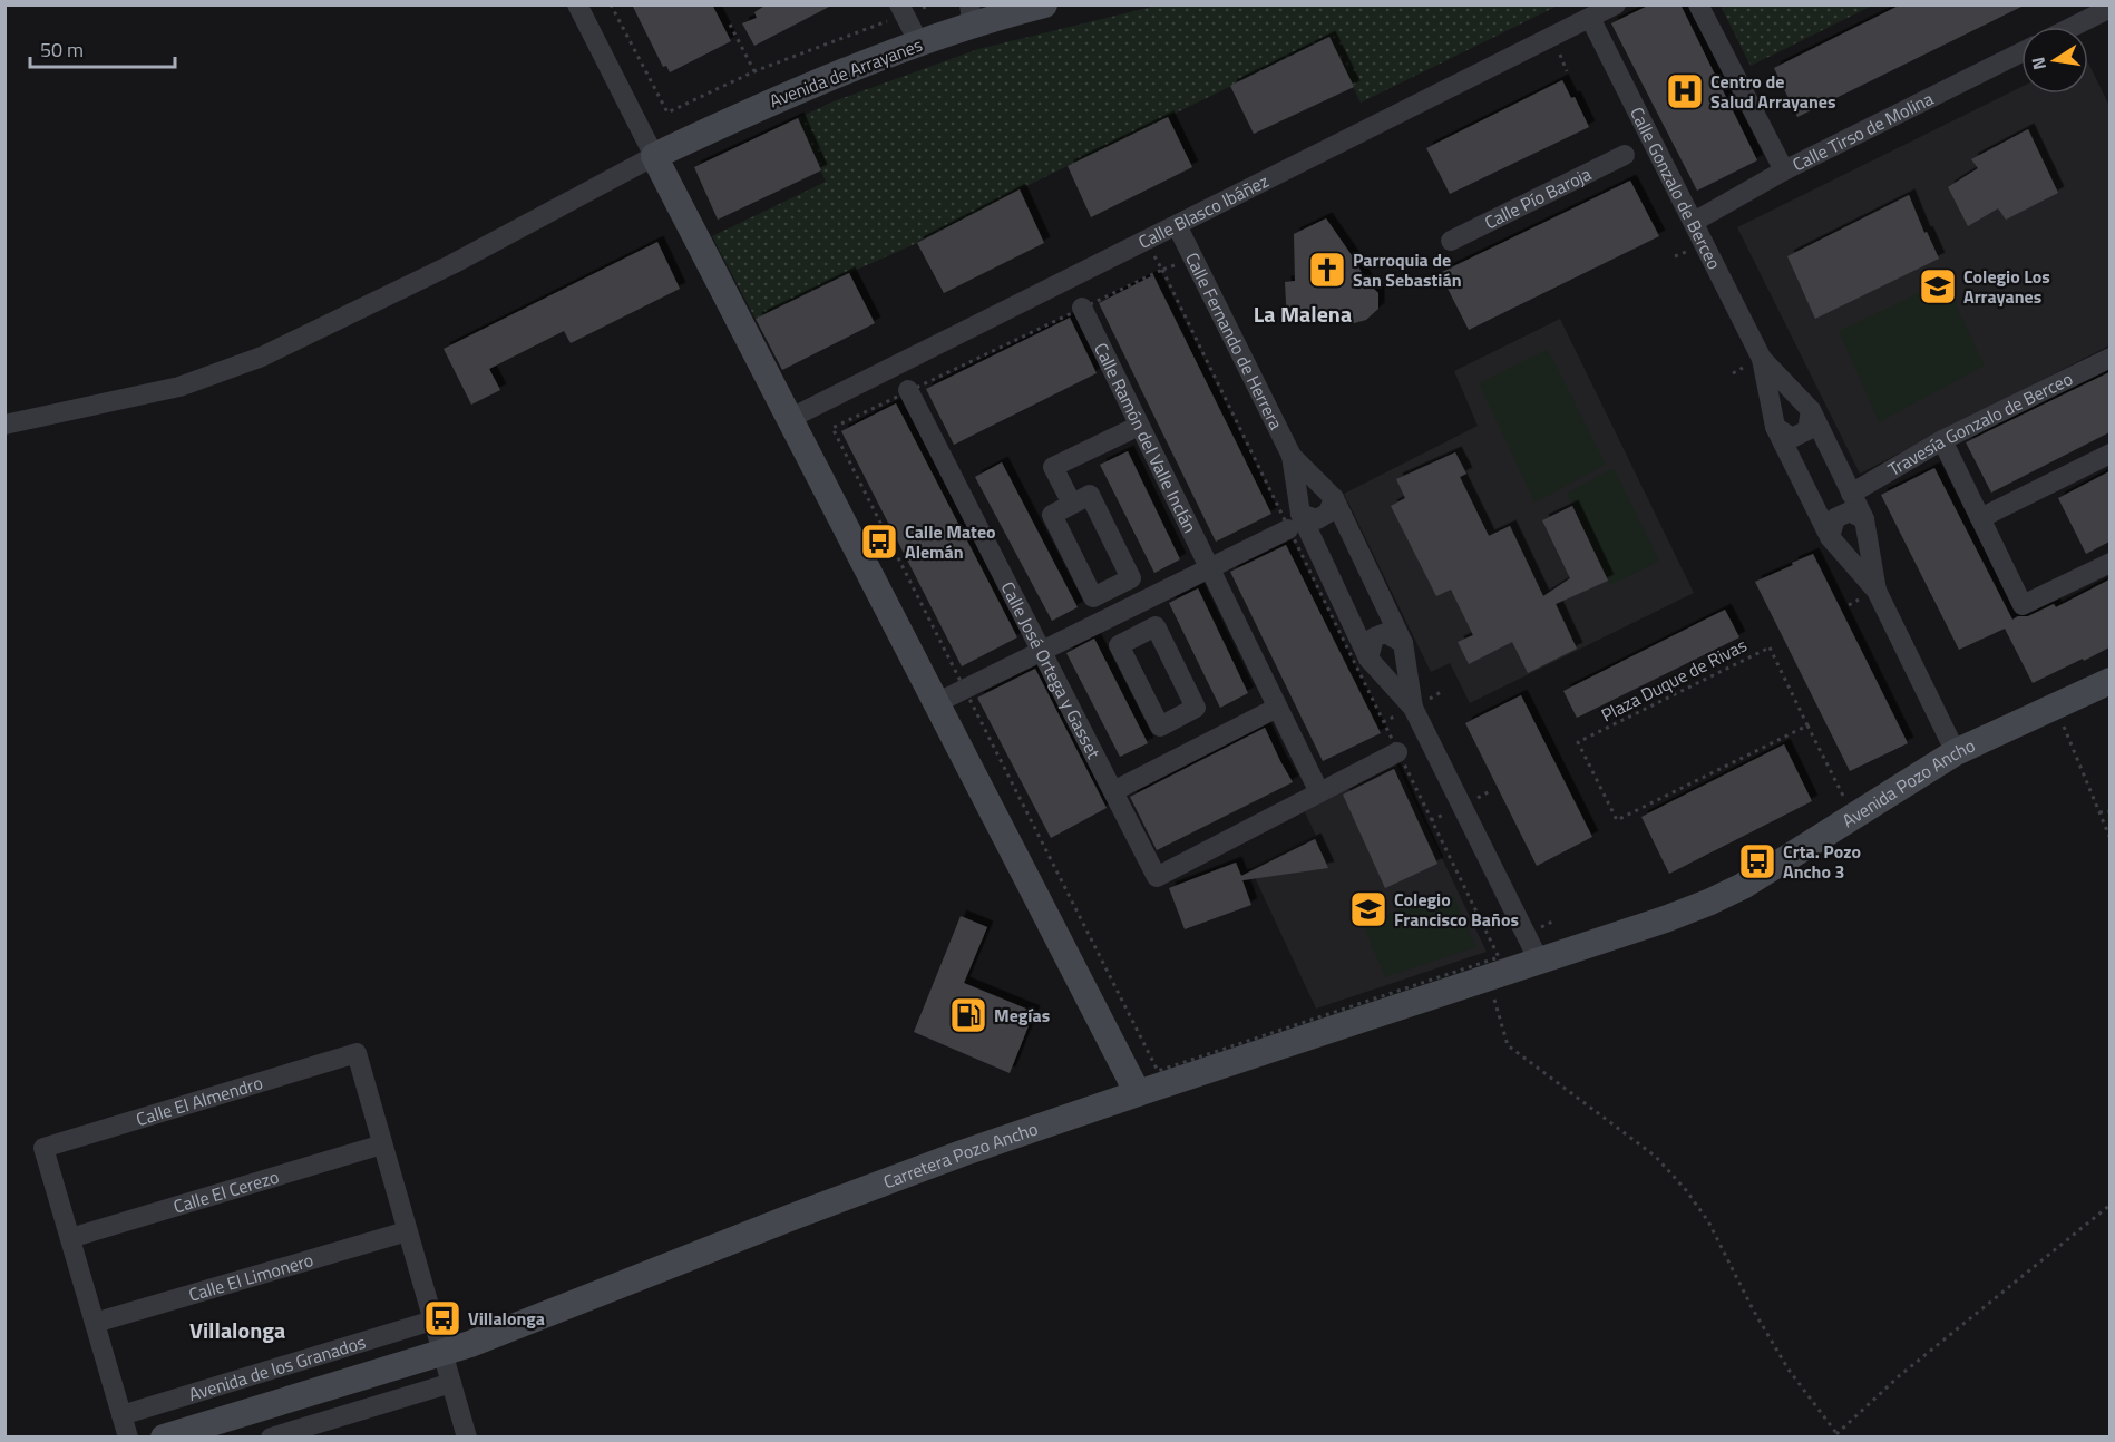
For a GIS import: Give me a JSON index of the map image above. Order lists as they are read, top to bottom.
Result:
{
  "streets": {
    "main road": [
      "Avenida de Arrayanes",
      "Avenida Pozo Ancho",
      "Carretera Pozo Ancho",
      "Avenida de los Granados"
    ],
    "street": [
      "Calle Tirso de Molina",
      "Calle Gonzalo de Berceo",
      "Calle Pío Baroja",
      "Calle Blasco Ibáñez",
      "Calle Fernando de Herrera",
      "Travesía Gonzalo de Berceo",
      "Calle Ramón del Valle Inclán",
      "Calle José Ortega y Gasset",
      "Calle El Almendro",
      "Calle El Cerezo",
      "Calle El Limonero"
    ],
    "path": ["Plaza Duque de Rivas"]
  },
  "crossings": [
    ["Calle Tirso de Molina", "Calle Gonzalo de Berceo"],
    ["Calle Gonzalo de Berceo", "Calle Blasco Ibáñez"],
    ["Calle Gonzalo de Berceo", "Travesía Gonzalo de Berceo"],
    ["Calle Gonzalo de Berceo", "Avenida Pozo Ancho"],
    ["Calle Blasco Ibáñez", "Calle Fernando de Herrera"],
    ["Calle Fernando de Herrera", "Avenida Pozo Ancho"],
    ["Calle Ramón del Valle Inclán", "Calle José Ortega y Gasset"],
    ["Avenida Pozo Ancho", "Carretera Pozo Ancho"],
    ["Calle El Almendro", "Calle El Cerezo"],
    ["Carretera Pozo Ancho", "Avenida de los Granados"]
  ],
  "districts": ["La Malena", "Villalonga"],
  "places": {
    "hospital": ["Centro de Salud Arrayanes"],
    "church": ["Parroquia de San Sebastián"],
    "school or university": ["Colegio Los Arrayanes", "Colegio Francisco Baños"],
    "bus stop": ["Calle Mateo Alemán", "Crta. Pozo Ancho 3", "Villalonga"],
    "fuel station": ["Megías"]
  },
  "scale_bar": "50 m",
  "north": "left"
}
